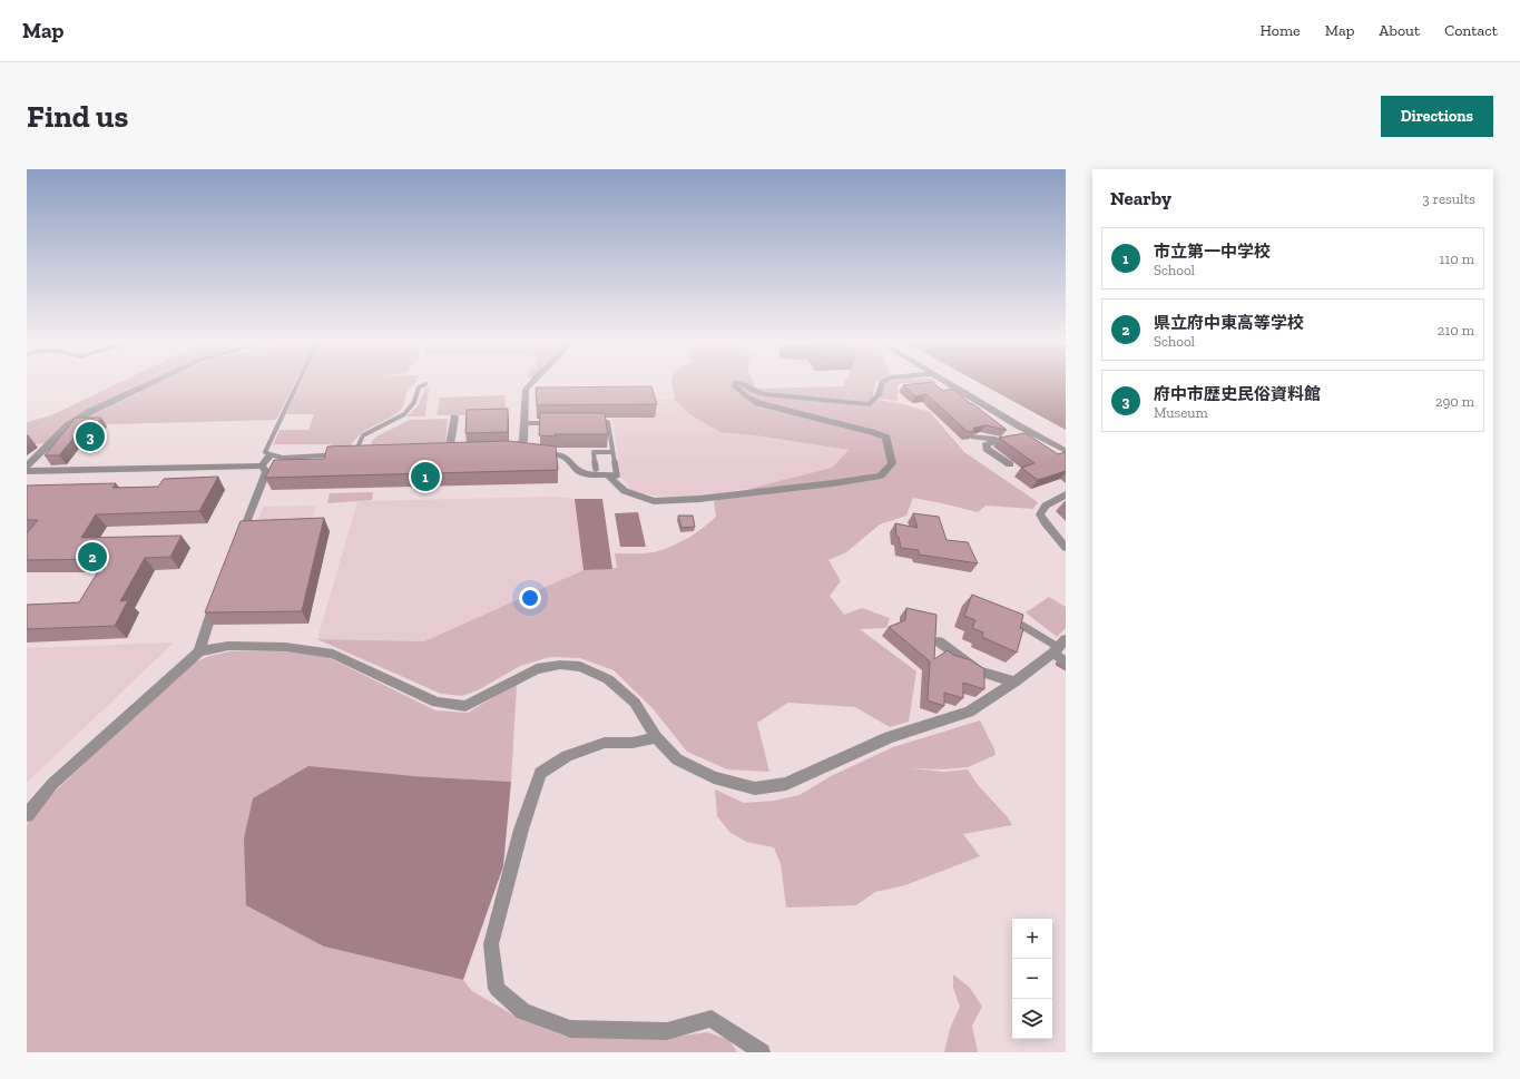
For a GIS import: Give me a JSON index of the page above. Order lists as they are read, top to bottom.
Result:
{
  "page": {
    "header": "Map",
    "nav": [
      "Home",
      "Map",
      "About",
      "Contact"
    ],
    "buttons": "Directions",
    "title": "Find us",
    "heading": ["Nearby", "3 results"],
    "list": [
      {
        "mark": "1",
        "name": "市立第一中学校",
        "note": "School",
        "value": "110 m"
      },
      {
        "mark": "2",
        "name": "県立府中東高等学校",
        "note": "School",
        "value": "210 m"
      },
      {
        "mark": "3",
        "name": "府中市歴史民俗資料館",
        "note": "Museum",
        "value": "290 m"
      }
    ],
    "pins": ["3", "1", "2"],
    "map_buttons": ["+", "−"]
  }
}
